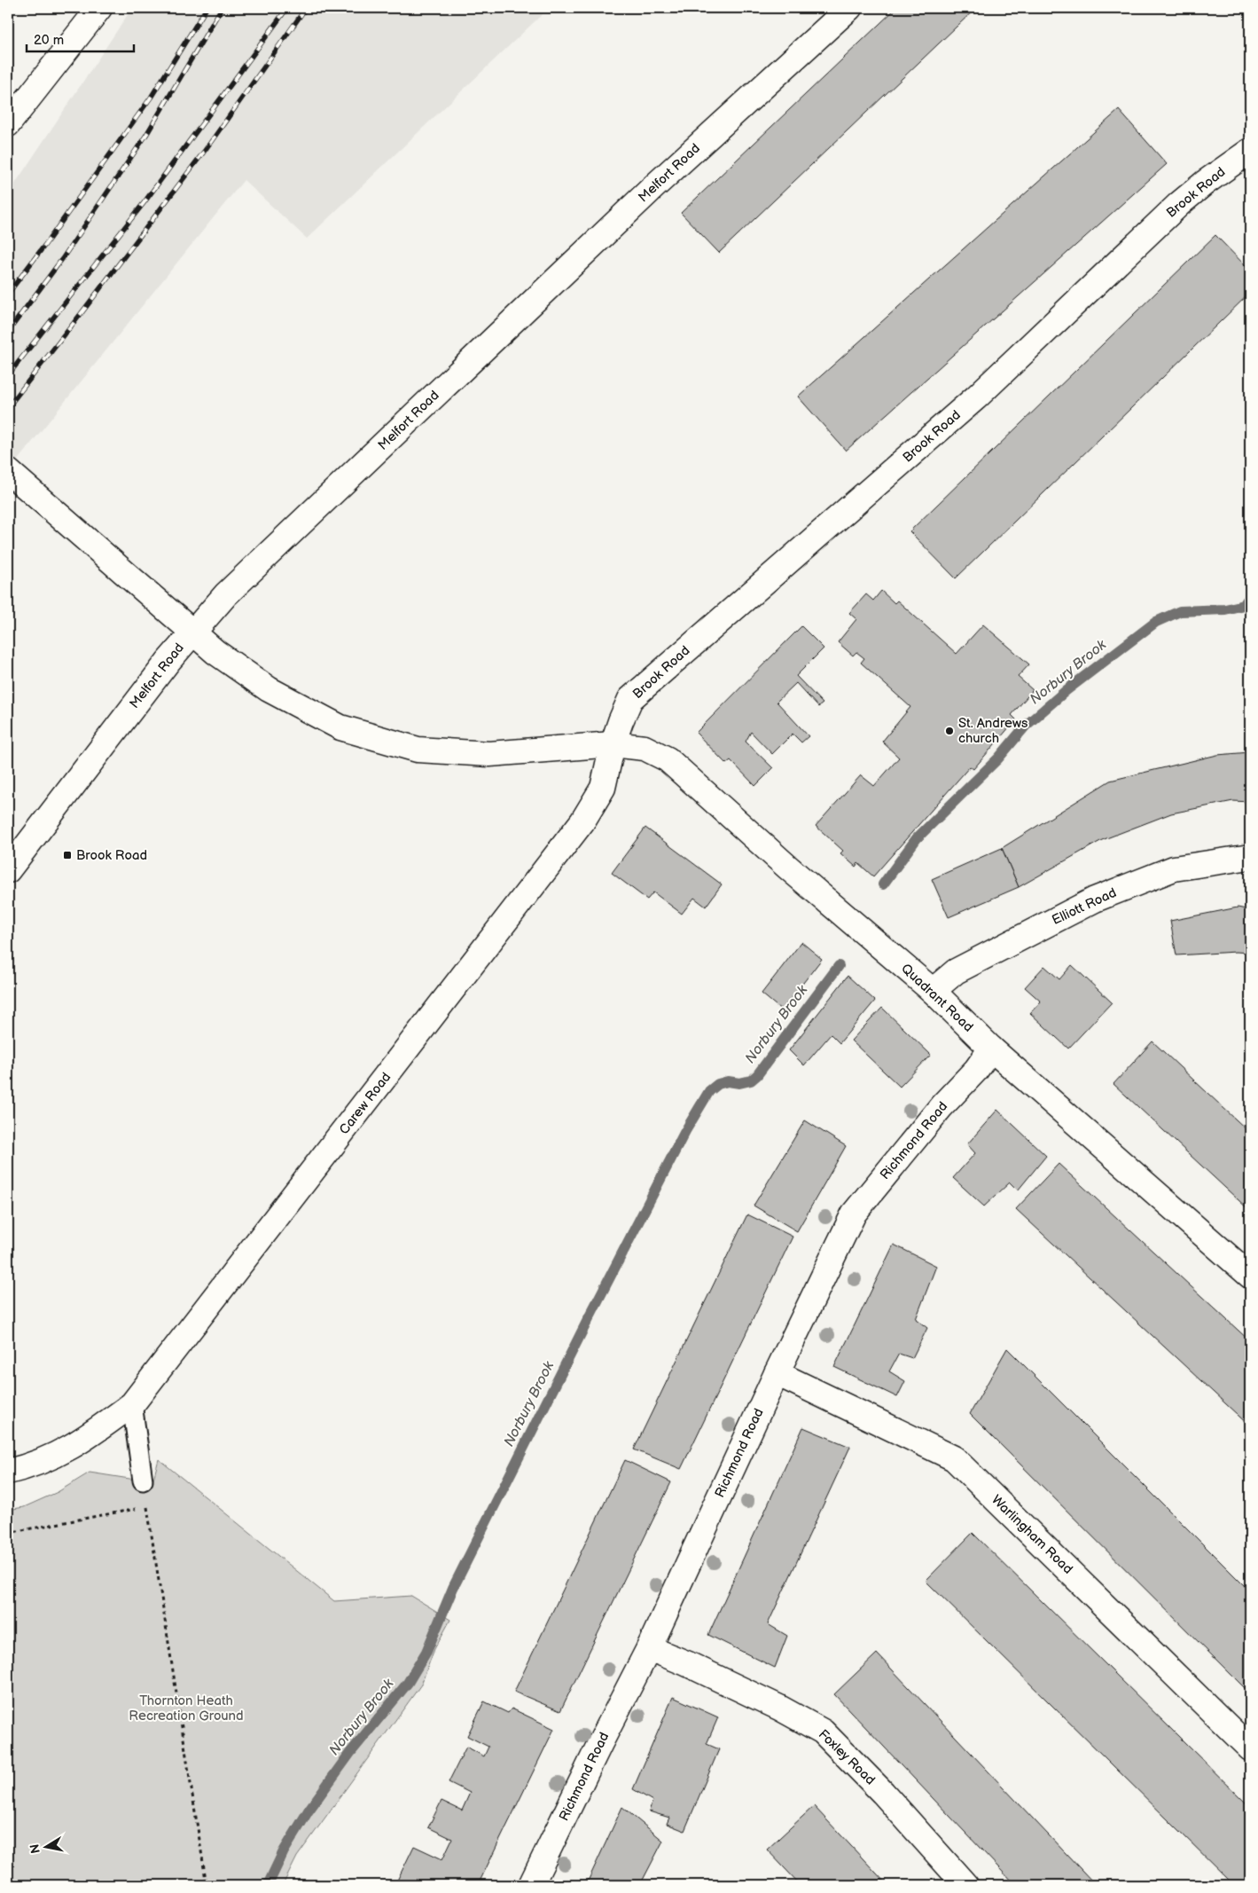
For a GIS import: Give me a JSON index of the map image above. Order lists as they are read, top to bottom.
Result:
{
  "streets": {
    "street": [
      "Melfort Road",
      "Brook Road",
      "Elliott Road",
      "Quadrant Road",
      "Carew Road",
      "Richmond Road",
      "Warlingham Road",
      "Foxley Road"
    ]
  },
  "crossings": [
    ["Brook Road", "Quadrant Road"],
    ["Brook Road", "Carew Road"],
    ["Elliott Road", "Quadrant Road"],
    ["Quadrant Road", "Carew Road"],
    ["Quadrant Road", "Richmond Road"],
    ["Richmond Road", "Warlingham Road"],
    ["Richmond Road", "Foxley Road"]
  ],
  "water": ["Norbury Brook"],
  "parks": ["Thornton Heath Recreation Ground"],
  "places": {
    "other": ["St. Andrews church"],
    "transit": ["Brook Road"]
  },
  "scale_bar": "20 m",
  "north": "left"
}
